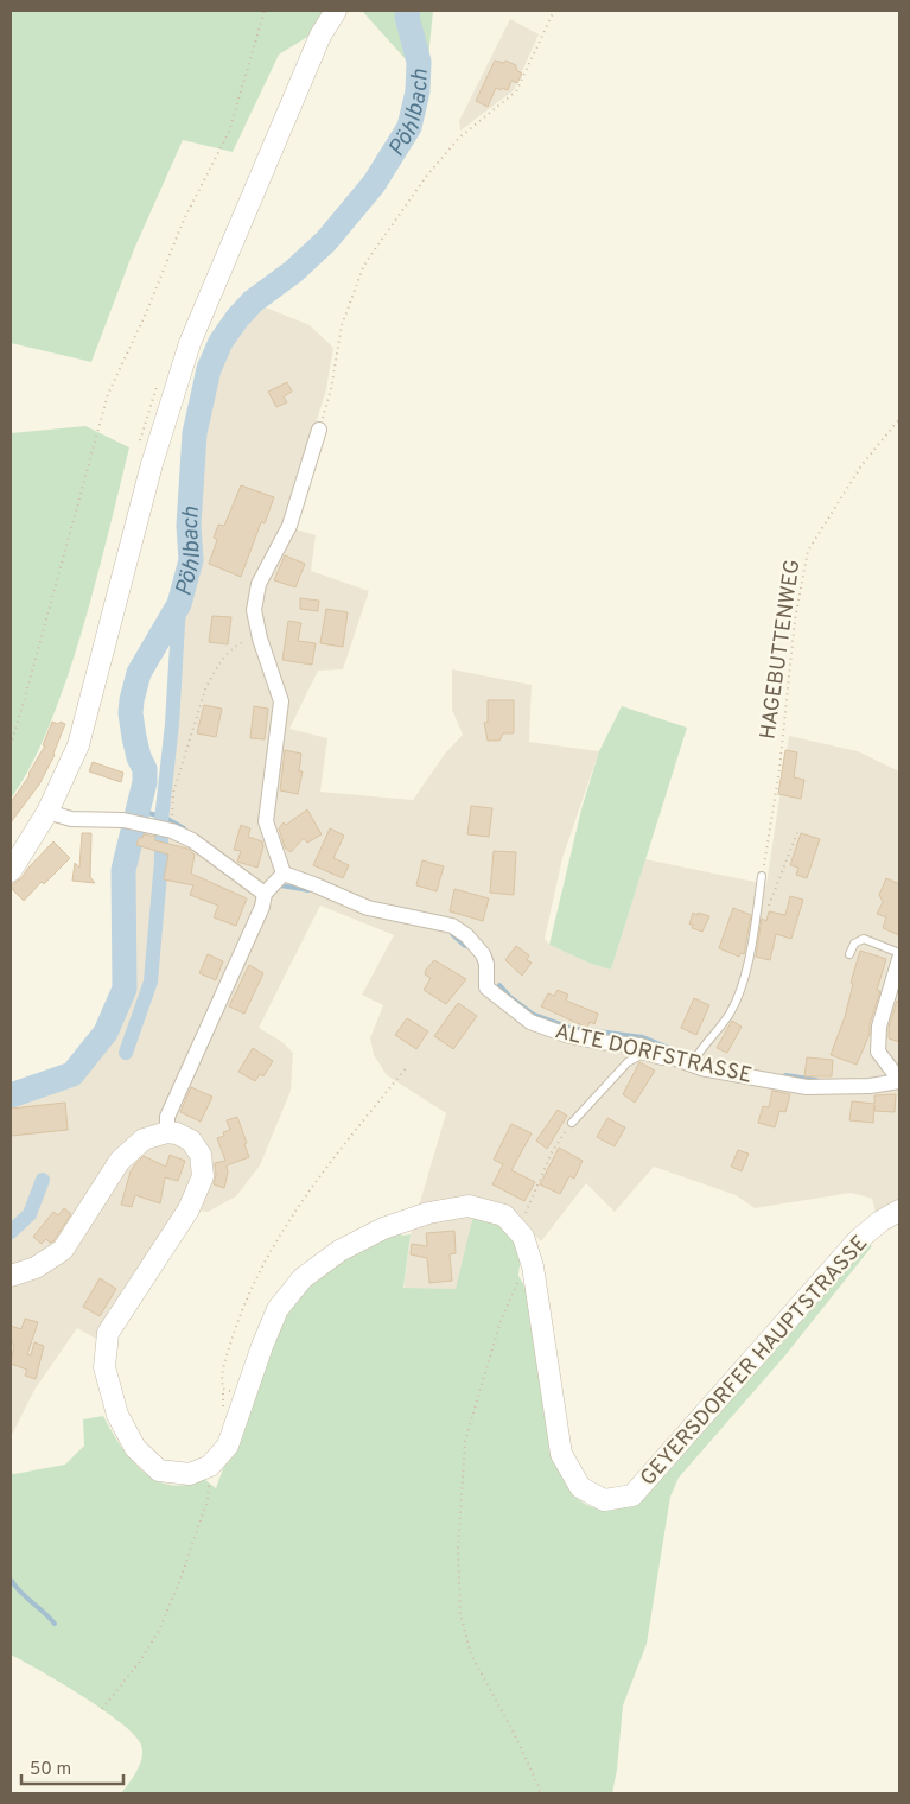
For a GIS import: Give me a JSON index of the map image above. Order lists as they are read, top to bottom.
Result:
{
  "streets": {
    "main road": ["GEYERSDORFER HAUPTSTRASSE"],
    "street": ["ALTE DORFSTRASSE"],
    "path": ["HAGEBUTTENWEG"]
  },
  "water": ["Pöhlbach"],
  "scale_bar": "50 m"
}
